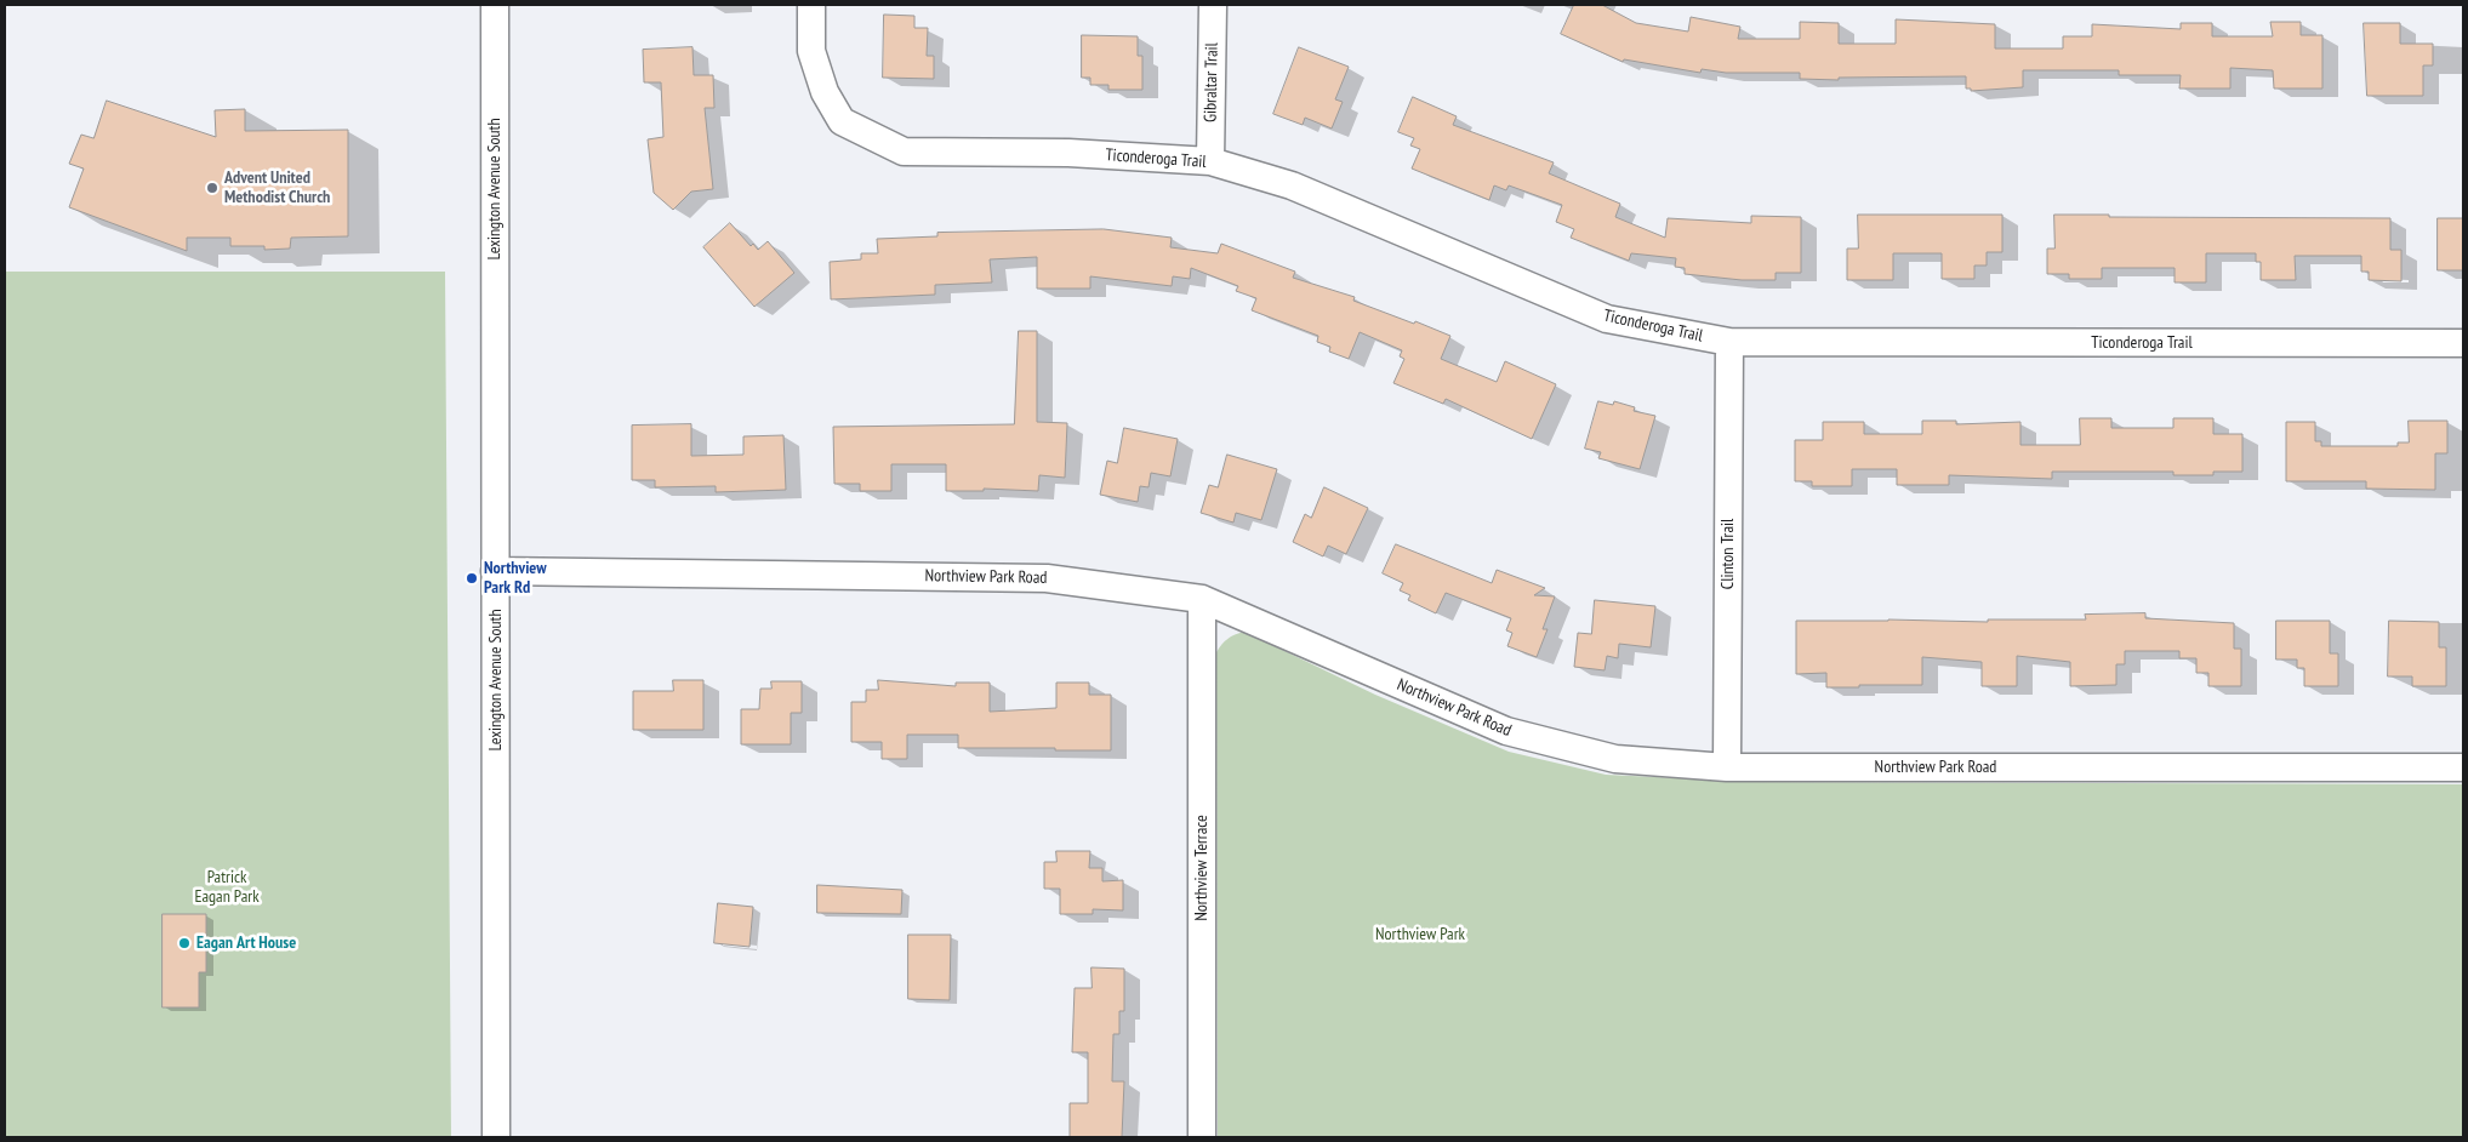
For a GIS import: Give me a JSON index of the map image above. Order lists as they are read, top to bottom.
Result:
{
  "streets": {
    "street": [
      "Gibraltar Trail",
      "Ticonderoga Trail",
      "Lexington Avenue South",
      "Clinton Trail",
      "Northview Park Road",
      "Northview Terrace"
    ]
  },
  "crossings": [
    ["Gibraltar Trail", "Ticonderoga Trail"],
    ["Ticonderoga Trail", "Clinton Trail"],
    ["Lexington Avenue South", "Northview Park Road"],
    ["Clinton Trail", "Northview Park Road"],
    ["Northview Park Road", "Northview Terrace"]
  ],
  "parks": ["Patrick Eagan Park", "Northview Park"],
  "places": ["Advent United Methodist Church", "Northview Park Rd", "Eagan Art House"]
}
